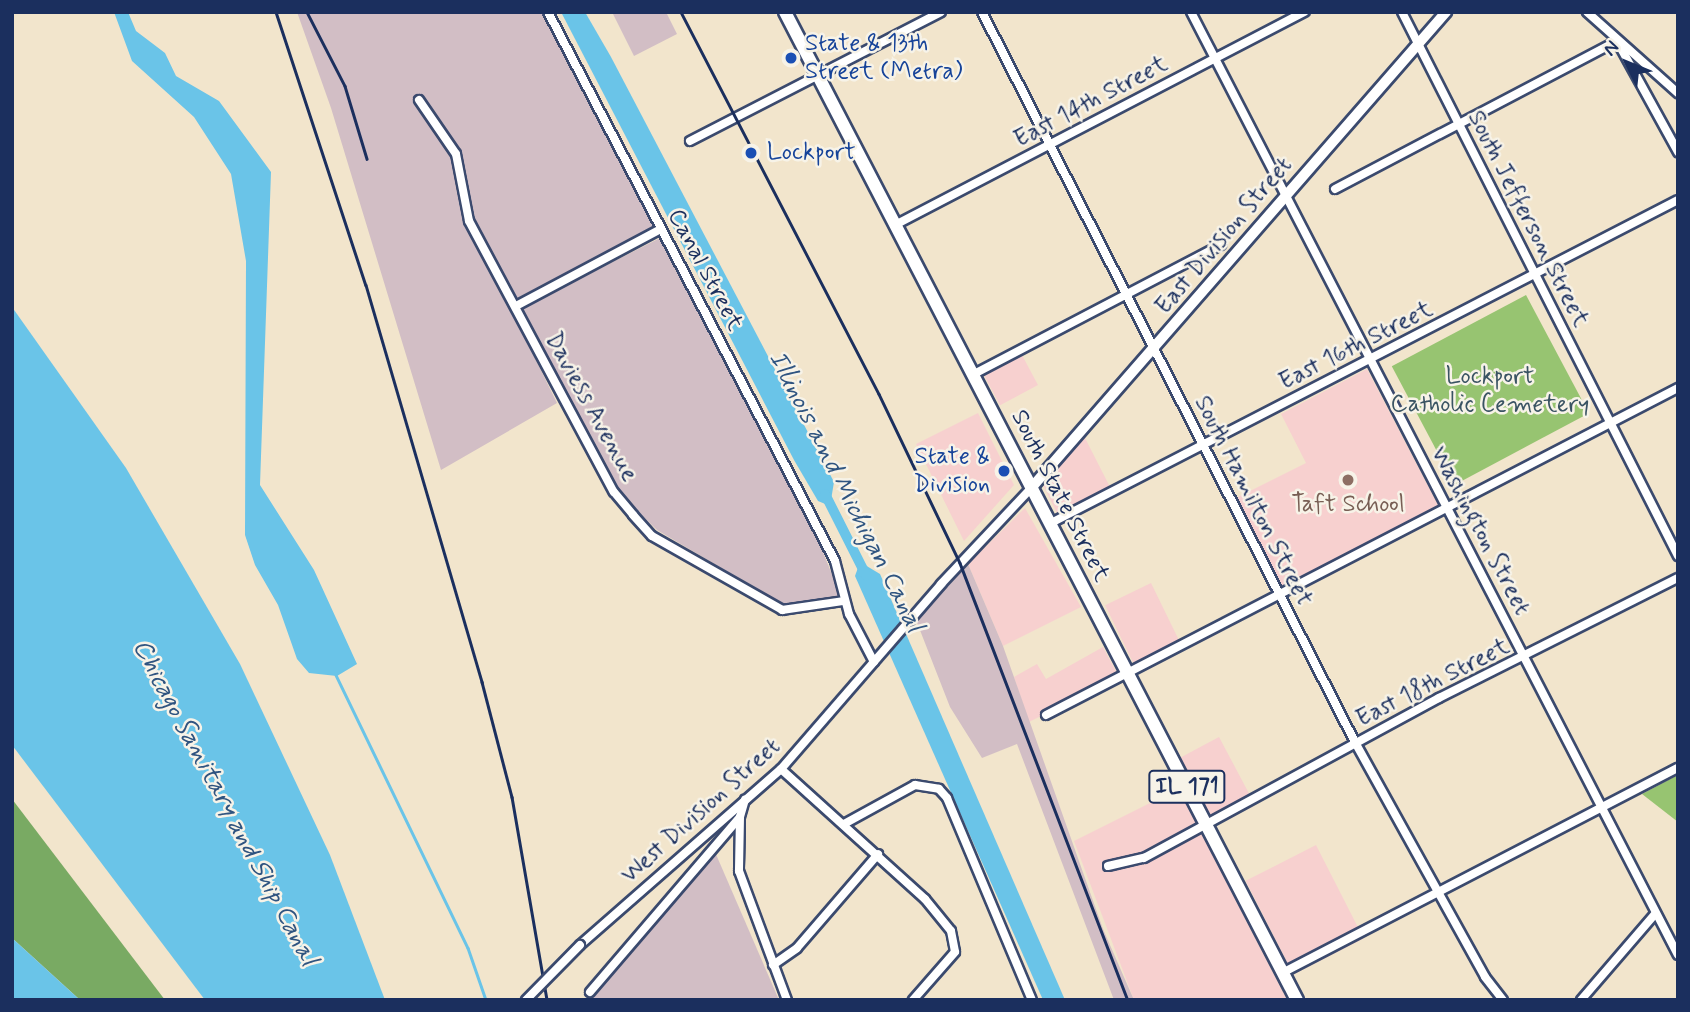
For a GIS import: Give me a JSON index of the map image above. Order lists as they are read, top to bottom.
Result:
{
  "streets": {
    "main road": ["South State Street", "IL 171"],
    "street": [
      "East 14th Street",
      "South Jefferson Street",
      "East Division Street",
      "Canal Street",
      "East 16th Street",
      "Daviess Avenue",
      "South Hamilton Street",
      "Washington Street",
      "East 18th Street",
      "West Division Street"
    ]
  },
  "crossings": [
    ["East 14th Street", "South State Street"],
    ["East 14th Street", "South Hamilton Street"],
    ["East 14th Street", "Washington Street"],
    ["South Jefferson Street", "East Division Street"],
    ["South Jefferson Street", "East 16th Street"],
    ["East Division Street", "South State Street"],
    ["East Division Street", "South Hamilton Street"],
    ["East Division Street", "Washington Street"],
    ["East Division Street", "West Division Street"],
    ["Canal Street", "Daviess Avenue"],
    ["Canal Street", "West Division Street"],
    ["East 16th Street", "South State Street"],
    ["East 16th Street", "South Hamilton Street"],
    ["East 16th Street", "Washington Street"],
    ["South State Street", "East 18th Street"],
    ["South State Street", "West Division Street"],
    ["South Hamilton Street", "East 18th Street"],
    ["Washington Street", "East 18th Street"]
  ],
  "water": ["Illinois and Michigan Canal", "Chicago Sanitary and Ship Canal"],
  "parks": ["Lockport Catholic Cemetery"],
  "places": [
    "State & 13th Street (Metra)",
    "Lockport",
    "State & Division",
    "Taft School"
  ],
  "north": "top left"
}
